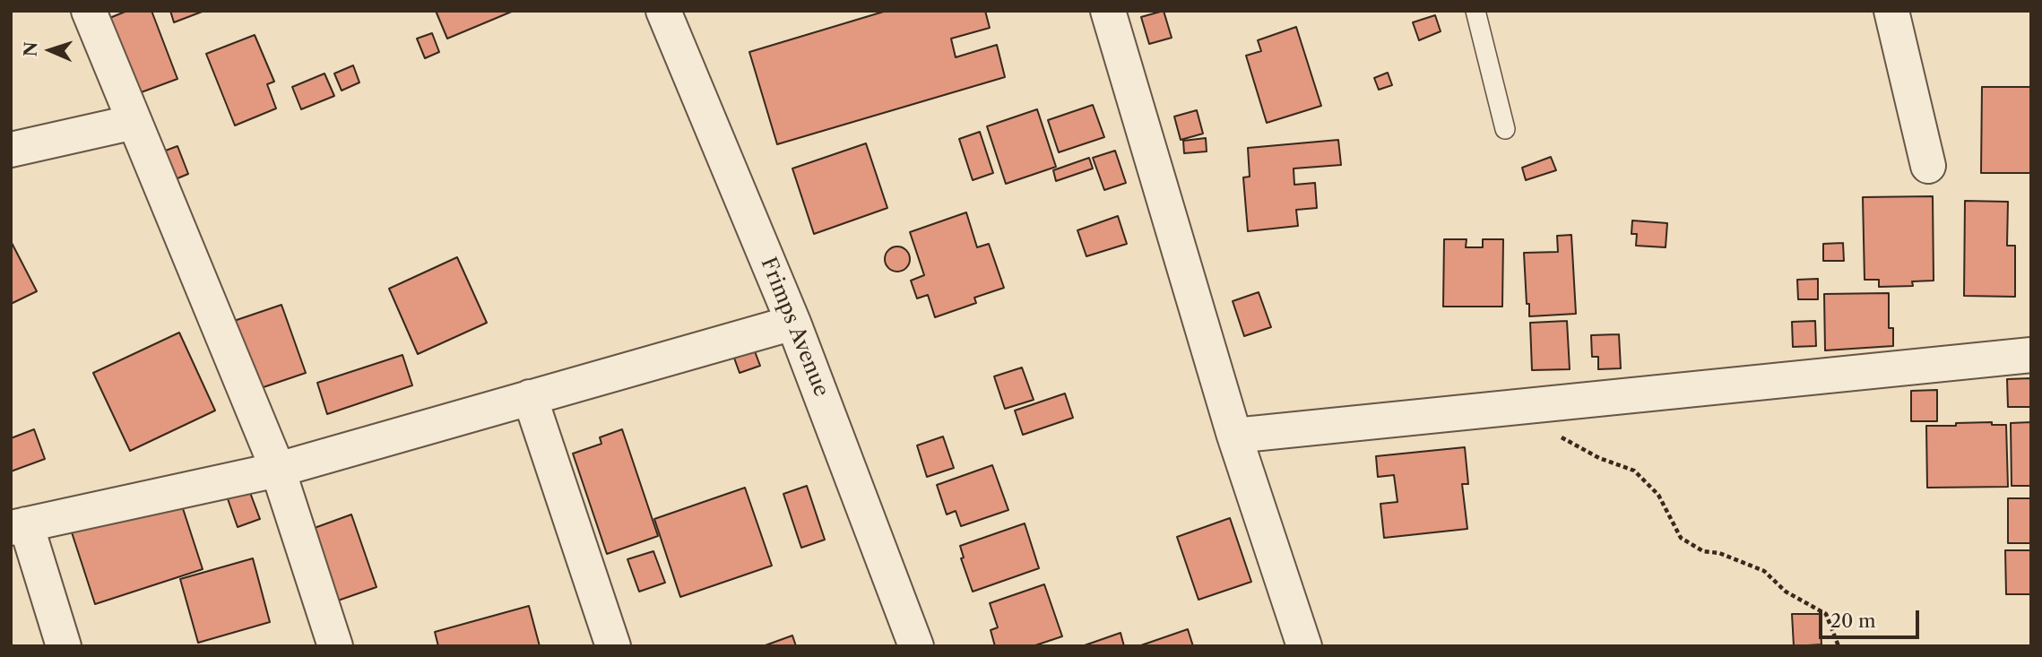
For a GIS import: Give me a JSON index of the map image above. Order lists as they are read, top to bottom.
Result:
{
  "streets": {
    "street": ["Frimps Avenue"]
  },
  "scale_bar": "20 m",
  "north": "left"
}
